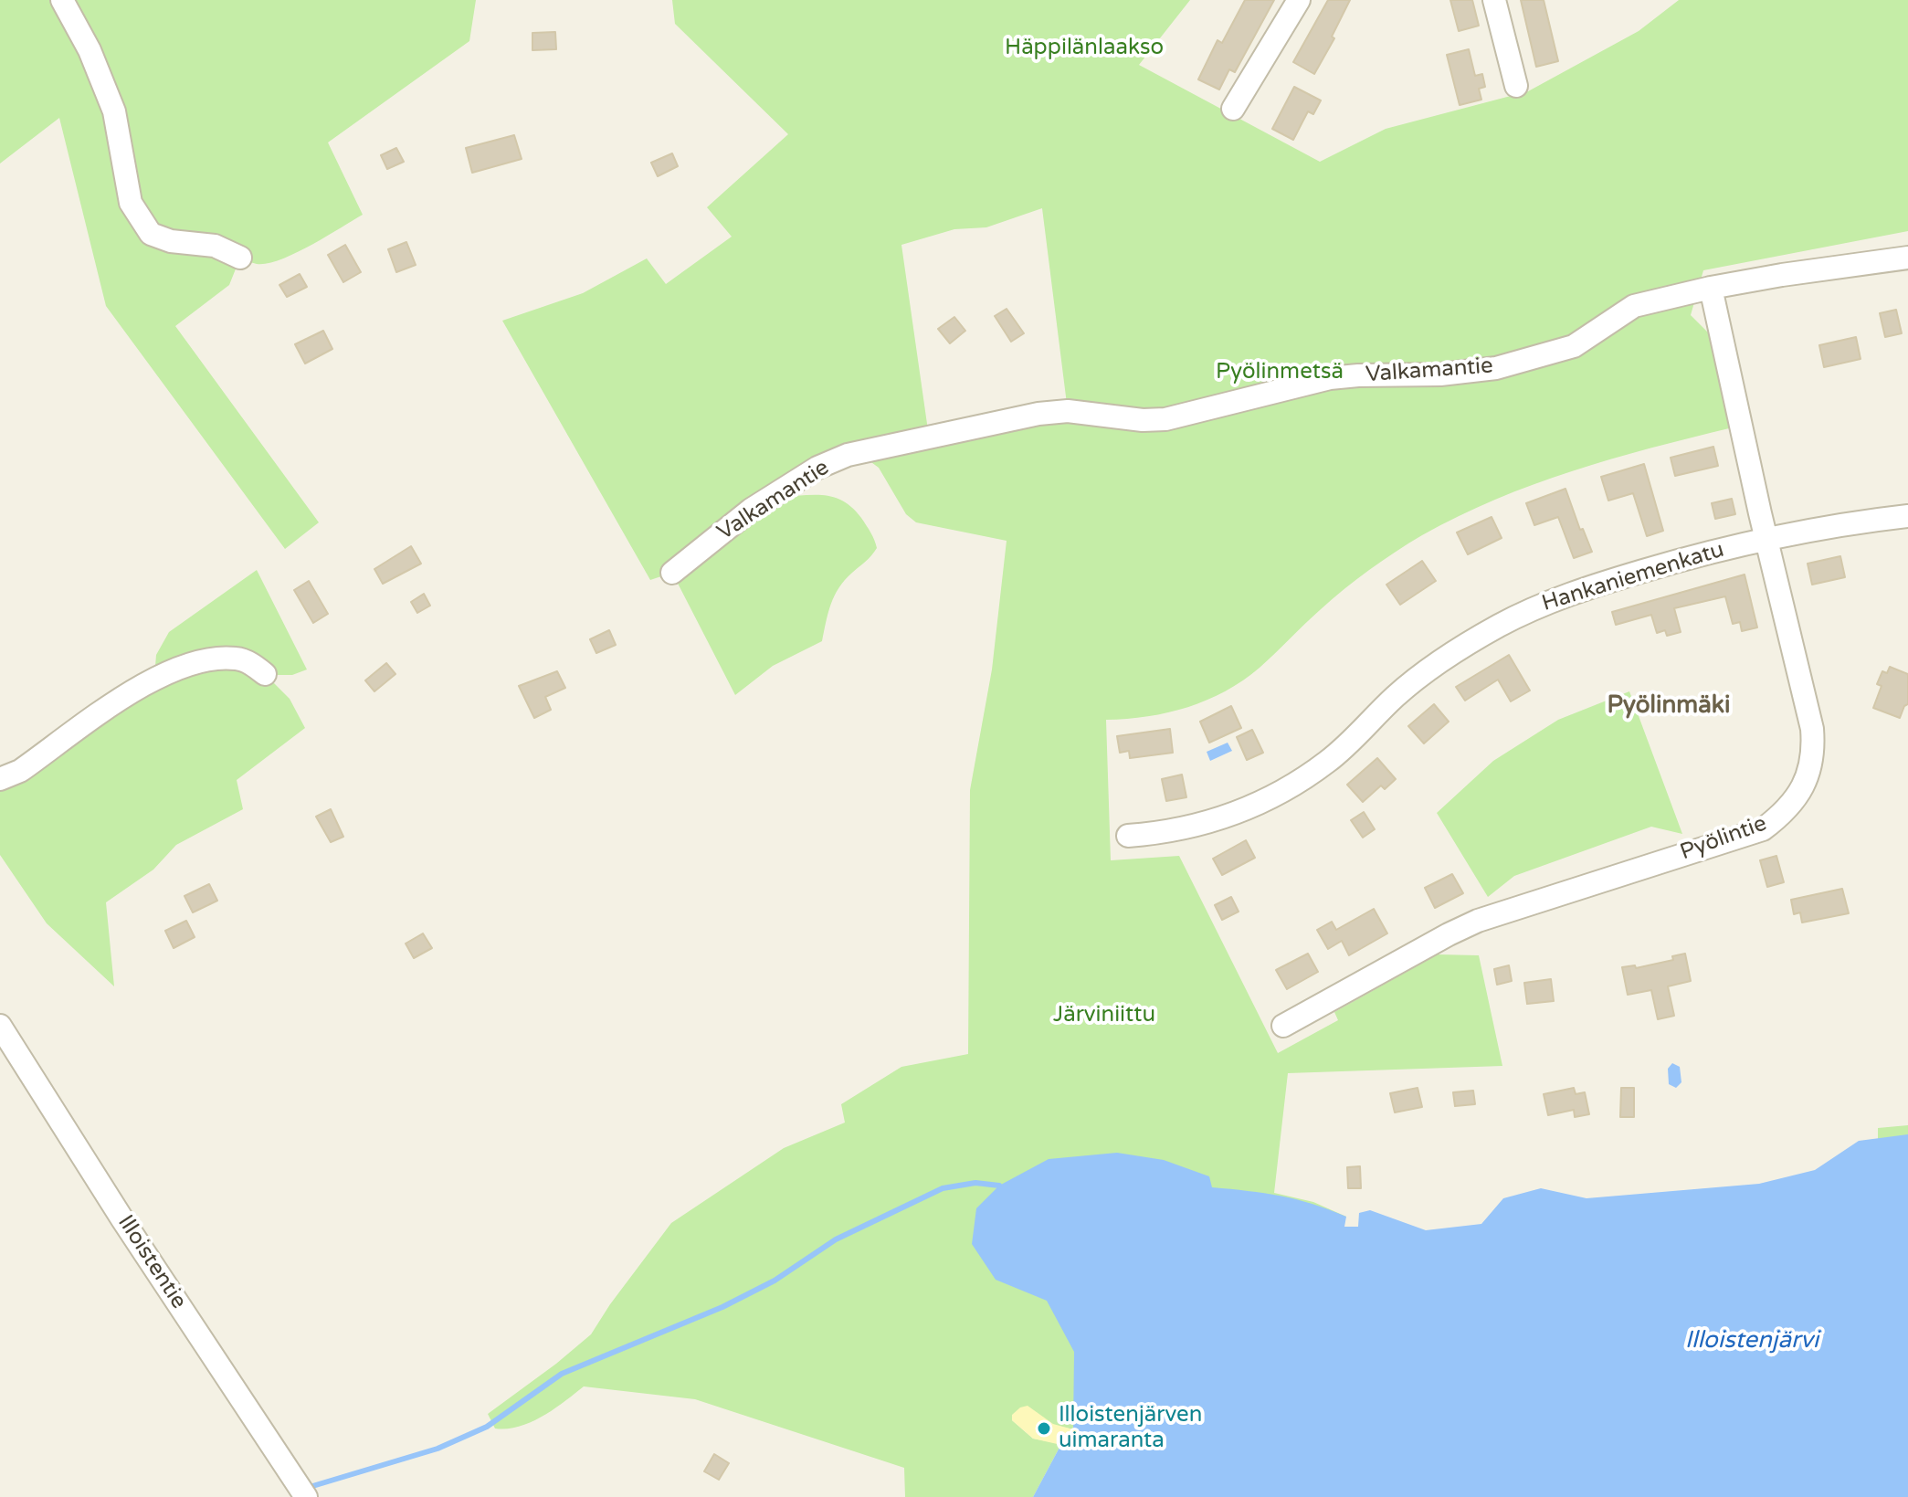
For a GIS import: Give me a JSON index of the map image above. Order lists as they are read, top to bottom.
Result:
{
  "streets": {
    "street": [
      "Valkamantie",
      "Hankaniemenkatu",
      "Pyölintie",
      "Illoistentie"
    ]
  },
  "crossings": [
    ["Valkamantie", "Pyölintie"],
    ["Hankaniemenkatu", "Pyölintie"]
  ],
  "districts": ["Pyölinmäki"],
  "water": ["Illoistenjärvi"],
  "parks": ["Häppilänlaakso", "Pyölinmetsä", "Järviniittu"],
  "places": ["Illoistenjärven uimaranta"]
}
